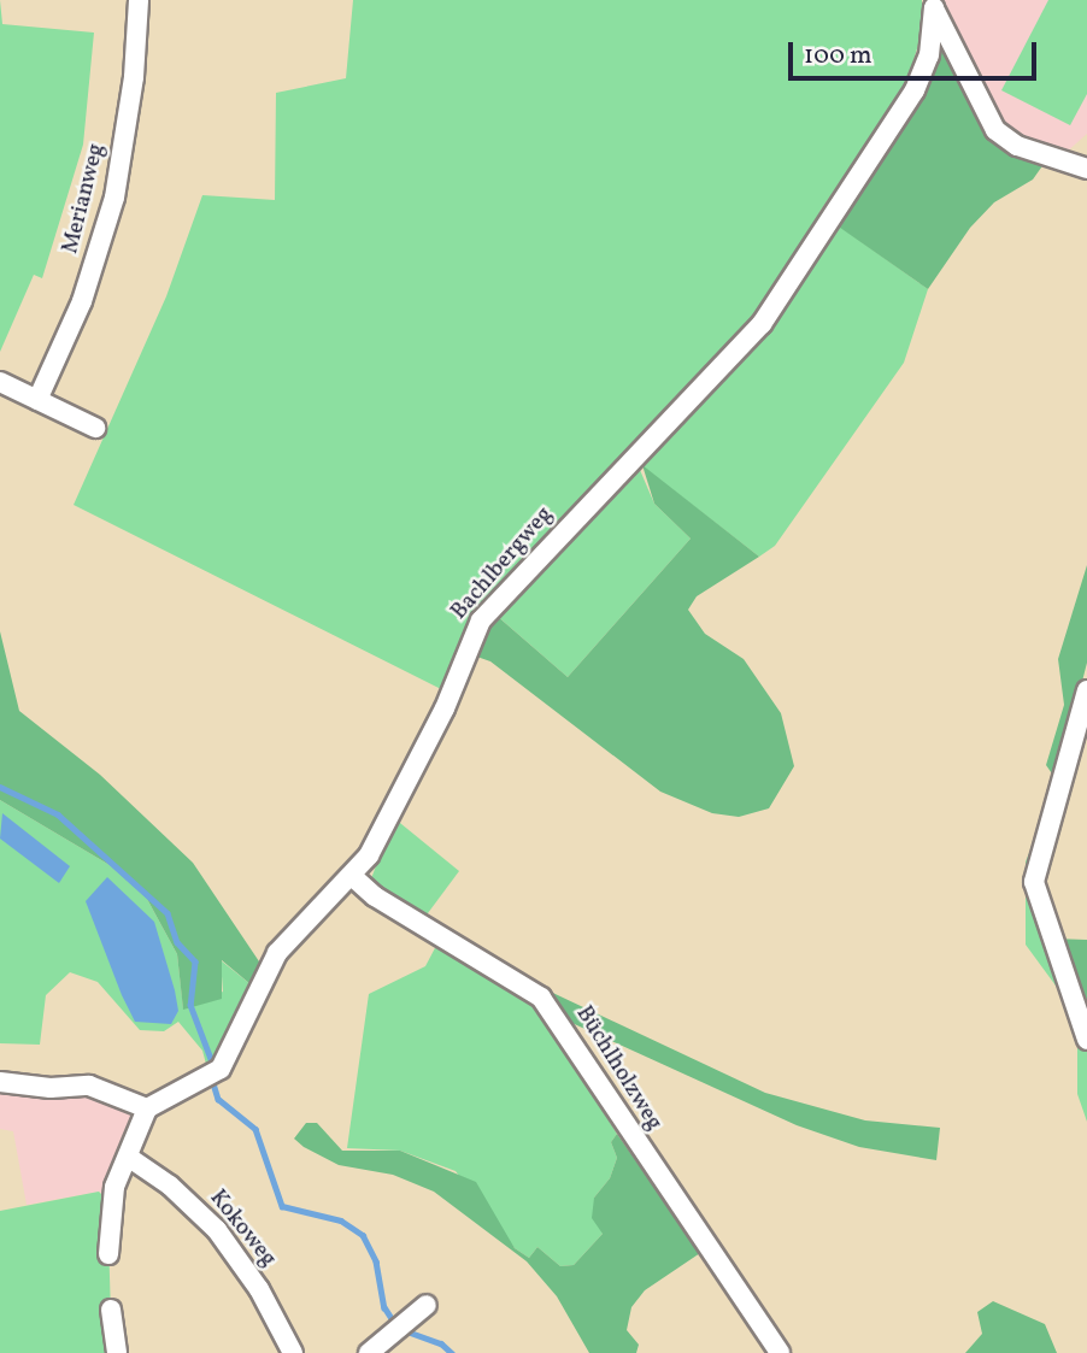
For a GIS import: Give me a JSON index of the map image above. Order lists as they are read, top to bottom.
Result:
{
  "streets": {
    "street": [
      "Merianweg",
      "Bachlbergweg",
      "Büchlholzweg",
      "Kokoweg"
    ]
  },
  "crossings": [
    ["Bachlbergweg", "Büchlholzweg"]
  ],
  "scale_bar": "100 m"
}
